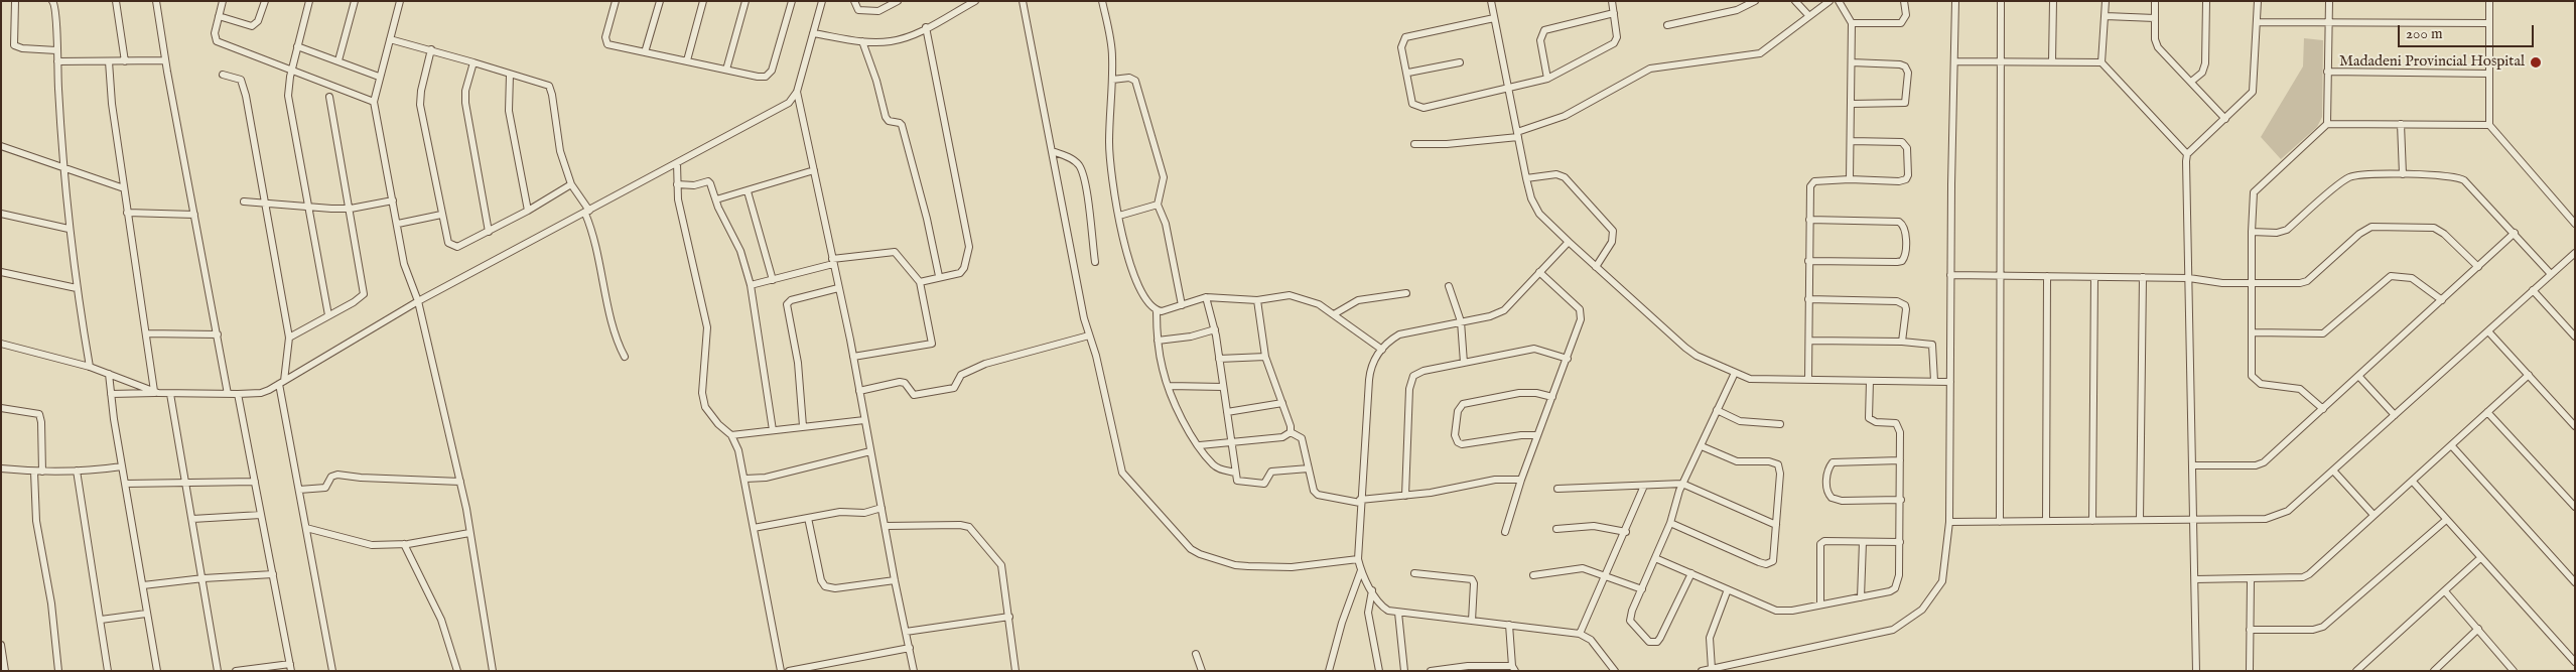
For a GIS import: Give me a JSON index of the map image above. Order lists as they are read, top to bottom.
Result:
{
  "places": ["Madadeni Provincial Hospital"],
  "scale_bar": "200 m"
}
